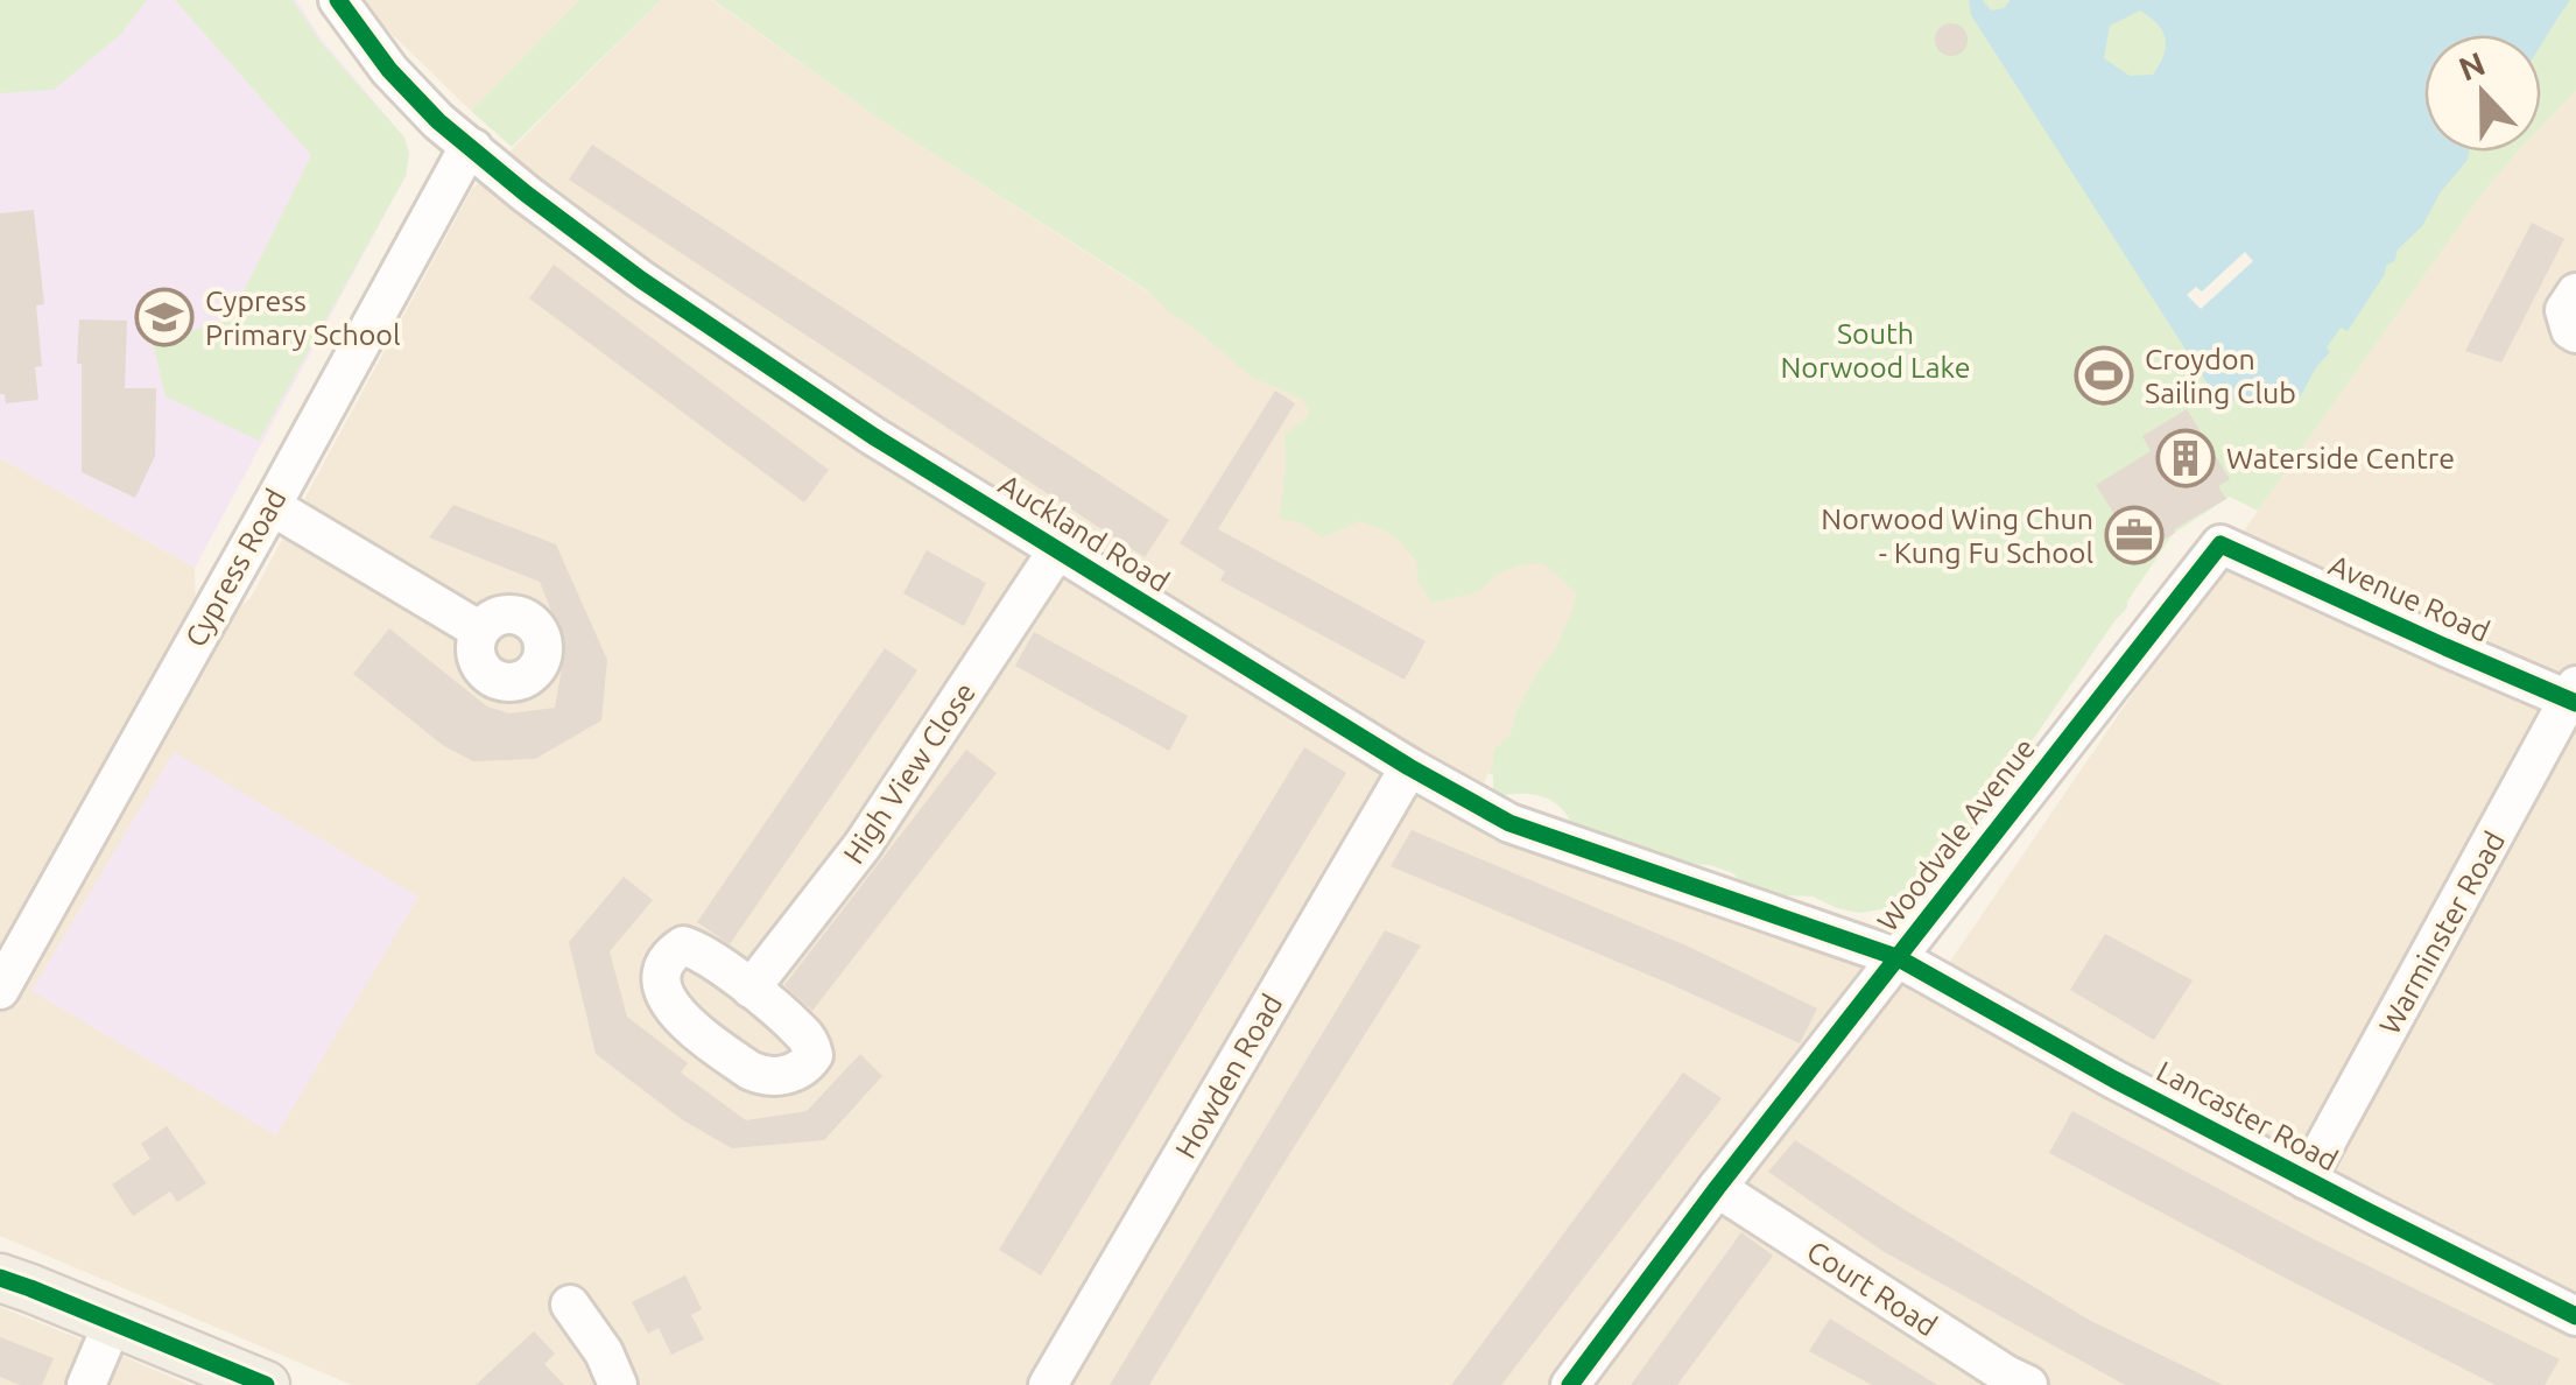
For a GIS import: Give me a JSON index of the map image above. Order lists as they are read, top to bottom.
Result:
{
  "streets": {
    "street": [
      "Auckland Road",
      "Cypress Road",
      "Avenue Road",
      "High View Close",
      "Woodvale Avenue",
      "Warminster Road",
      "Howden Road",
      "Lancaster Road",
      "Court Road"
    ]
  },
  "crossings": [
    ["Auckland Road", "Cypress Road"],
    ["Auckland Road", "High View Close"],
    ["Auckland Road", "Woodvale Avenue"],
    ["Auckland Road", "Howden Road"],
    ["Auckland Road", "Lancaster Road"],
    ["Avenue Road", "Woodvale Avenue"],
    ["Avenue Road", "Warminster Road"],
    ["Woodvale Avenue", "Lancaster Road"],
    ["Woodvale Avenue", "Court Road"],
    ["Warminster Road", "Lancaster Road"]
  ],
  "parks": ["South Norwood Lake"],
  "places": {
    "school or university": ["Cypress Primary School"],
    "sports": ["Croydon Sailing Club"],
    "building": ["Waterside Centre"],
    "office": ["Norwood Wing Chun - Kung Fu School"]
  },
  "north": "top"
}
